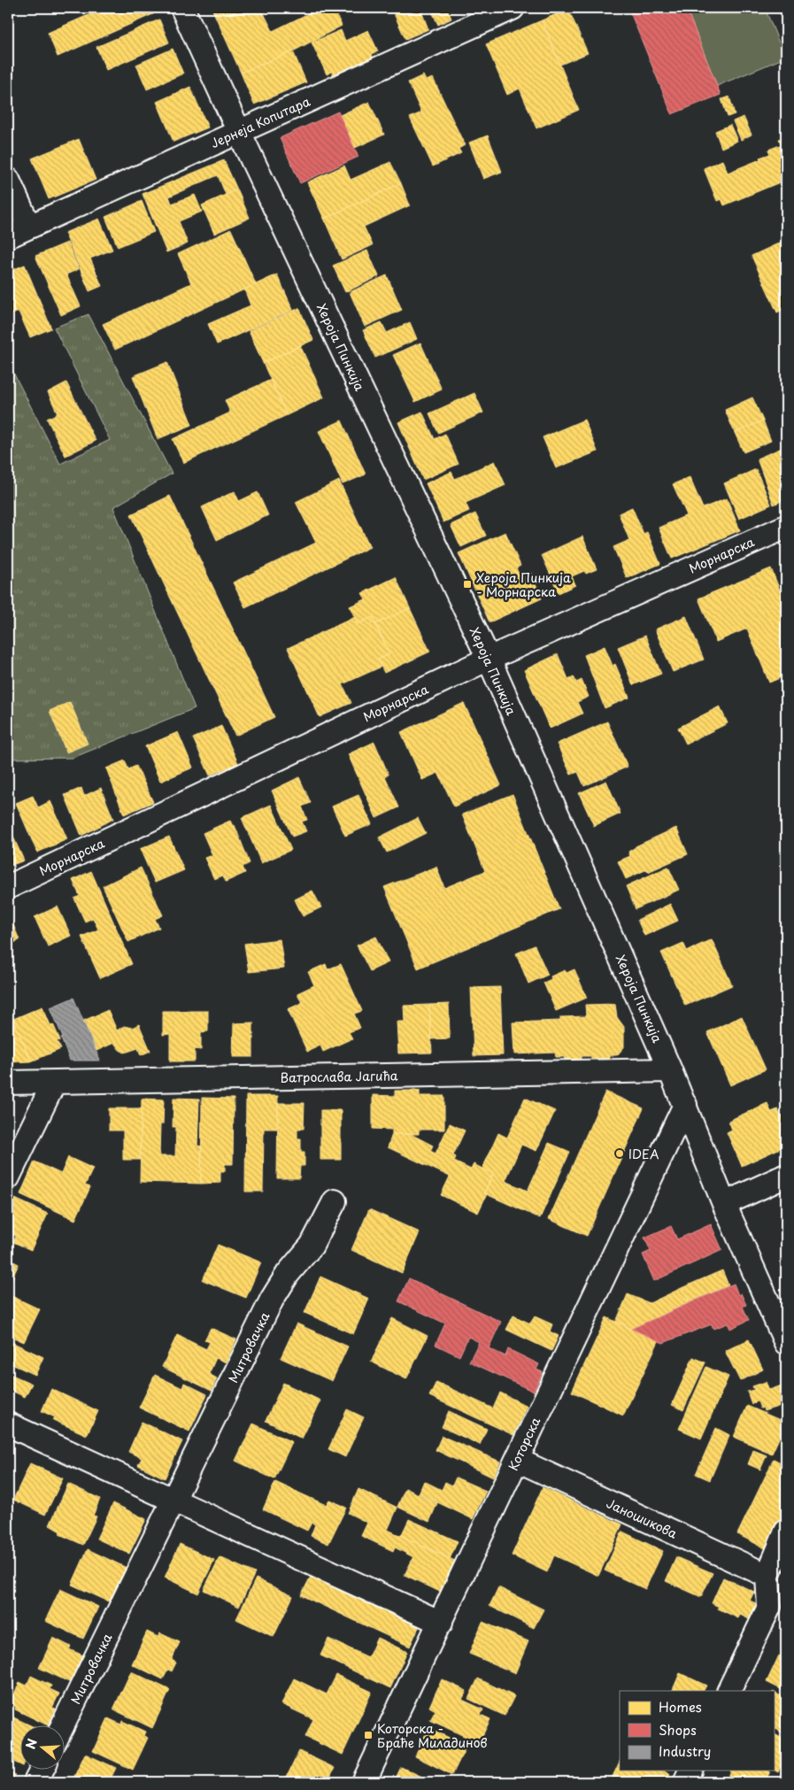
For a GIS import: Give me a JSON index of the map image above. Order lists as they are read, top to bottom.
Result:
{
  "streets": {
    "street": [
      "Јернеја Копитара",
      "Хероја Пинкија",
      "Морнарска",
      "Ватрослава Јагића",
      "Митровачка",
      "Которска",
      "Јаношикова"
    ]
  },
  "crossings": [
    ["Јернеја Копитара", "Хероја Пинкија"],
    ["Хероја Пинкија", "Морнарска"],
    ["Хероја Пинкија", "Ватрослава Јагића"],
    ["Хероја Пинкија", "Которска"],
    ["Которска", "Јаношикова"]
  ],
  "places": {
    "transit": ["Хероја Пинкија - Морнарска", "Которска - Браће Миладинов"],
    "other": ["IDEA"]
  },
  "legend": ["Homes", "Shops", "Industry"],
  "north": "left"
}
